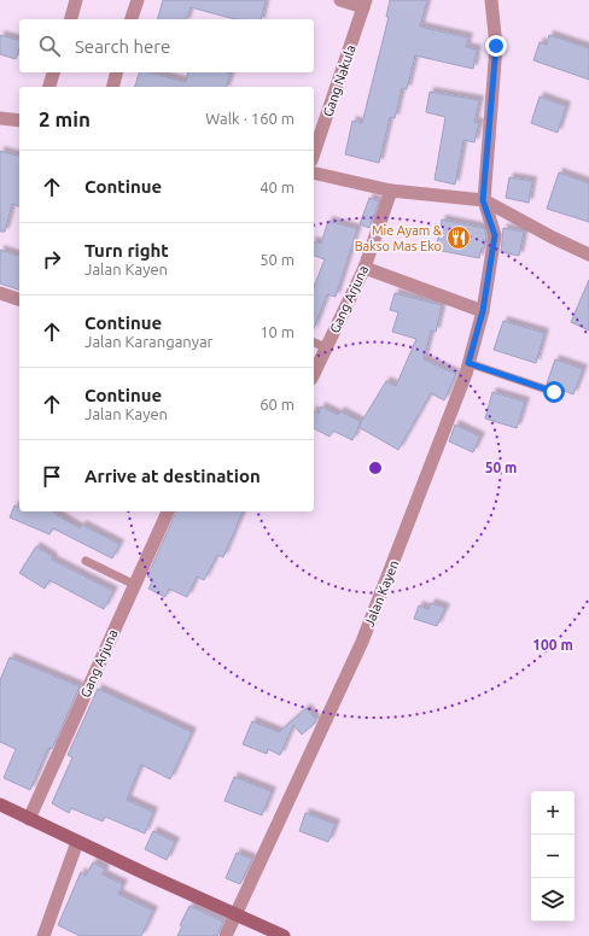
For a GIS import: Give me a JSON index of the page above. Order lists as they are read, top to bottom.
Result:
{
  "streets": {
    "street": ["Gang Nakula", "Gang Arjuna", "Jalan Kayen"]
  },
  "places": {
    "restaurant": ["Mie Ayam & Bakso Mas Eko"]
  },
  "page": {
    "search": "Search here",
    "heading": ["2 min", "Walk · 160 m"],
    "list": [
      ["Continue", "40 m"],
      ["Turn right", "Jalan Kayen", "50 m"],
      ["Continue", "Jalan Karanganyar", "10 m"],
      ["Continue", "Jalan Kayen", "60 m"],
      "Arrive at destination"
    ],
    "map_buttons": ["+", "−"]
  },
  "rings": ["50 m", "100 m"]
}
